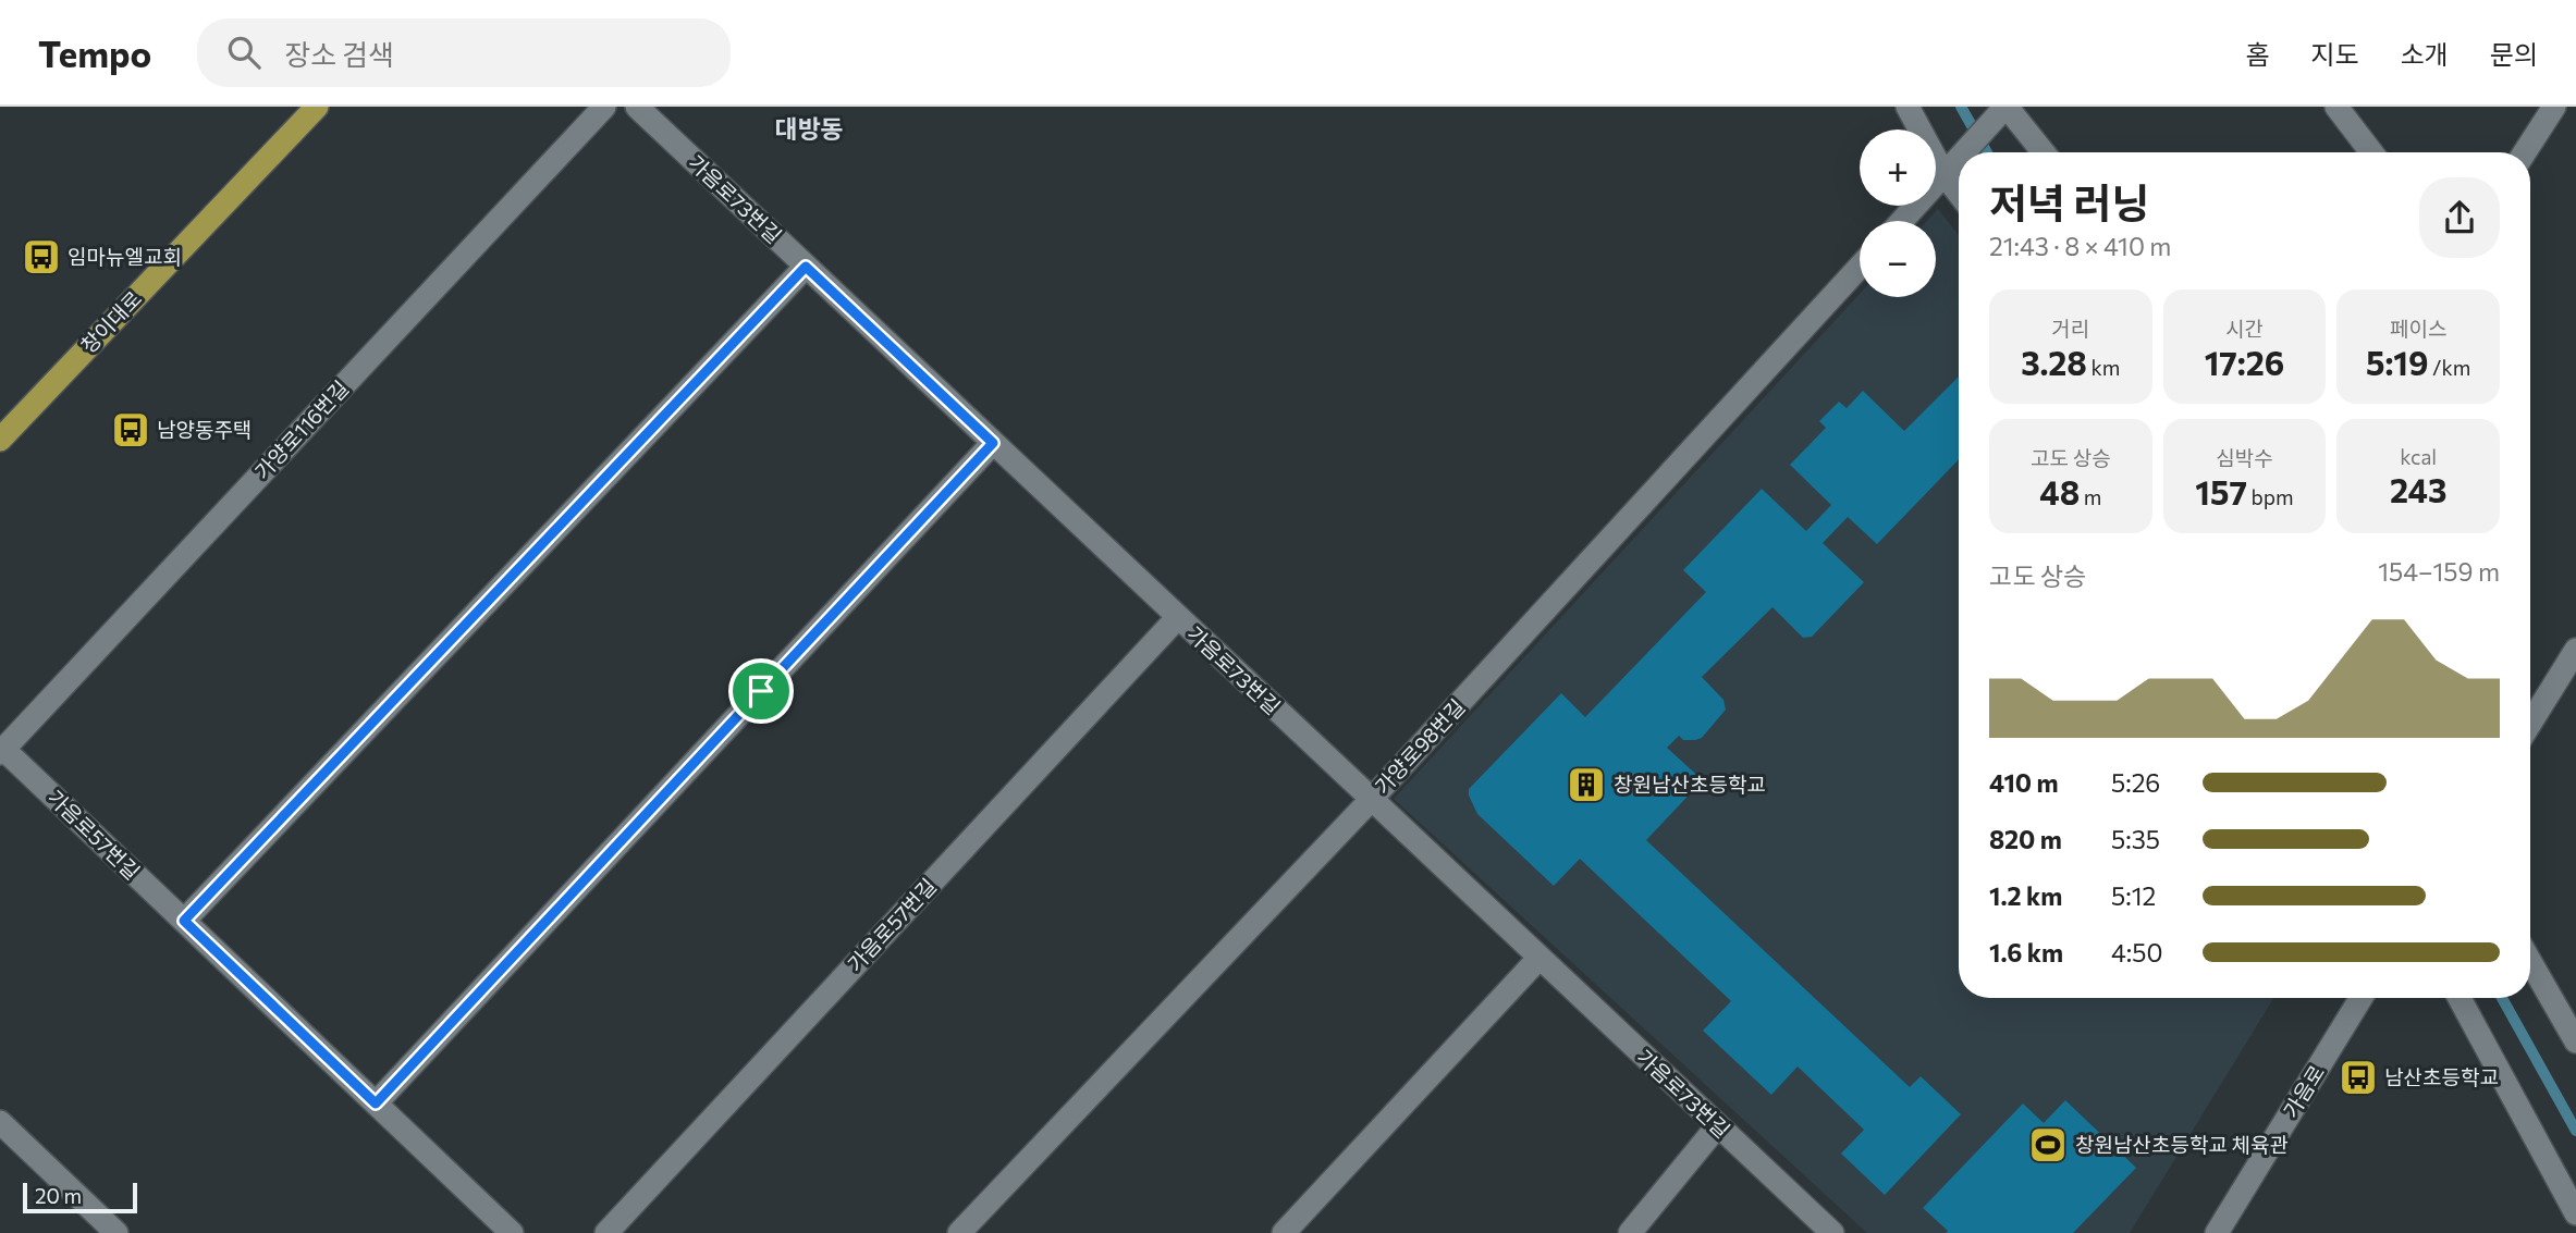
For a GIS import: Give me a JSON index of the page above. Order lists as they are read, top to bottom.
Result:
{
  "streets": {
    "main road": ["창이대로"],
    "street": [
      "가음로73번길",
      "가양로116번길",
      "가양로98번길",
      "가음로57번길",
      "가음로"
    ]
  },
  "crossings": [
    ["가음로73번길", "가양로98번길"],
    ["가음로73번길", "가음로57번길"],
    ["가양로116번길", "가음로57번길"]
  ],
  "districts": ["대방동"],
  "places": {
    "bus stop": ["임마뉴엘교회", "남양동주택", "남산초등학교"],
    "building": ["창원남산초등학교"],
    "sports": ["창원남산초등학교 체육관"]
  },
  "scale_bar": "20 m",
  "page": {
    "header": "Tempo",
    "search": "장소 검색",
    "nav": [
      "홈",
      "지도",
      "소개",
      "문의"
    ],
    "map_buttons": ["+", "−"],
    "heading": ["저녁 러닝", "21:43 · 8 × 410 m"],
    "stats": [
      ["거리", "3.28 km"],
      ["시간", "17:26"],
      ["페이스", "5:19 /km"],
      ["고도 상승", "48 m"],
      ["심박수", "157 bpm"],
      ["kcal", "243"]
    ],
    "chart": ["고도 상승", "154–159 m"],
    "list": [
      {
        "name": "410 m",
        "note": "5:26"
      },
      {
        "name": "820 m",
        "note": "5:35"
      },
      {
        "name": "1.2 km",
        "note": "5:12"
      },
      {
        "name": "1.6 km",
        "note": "4:50"
      }
    ],
    "scale": "20 m"
  }
}
